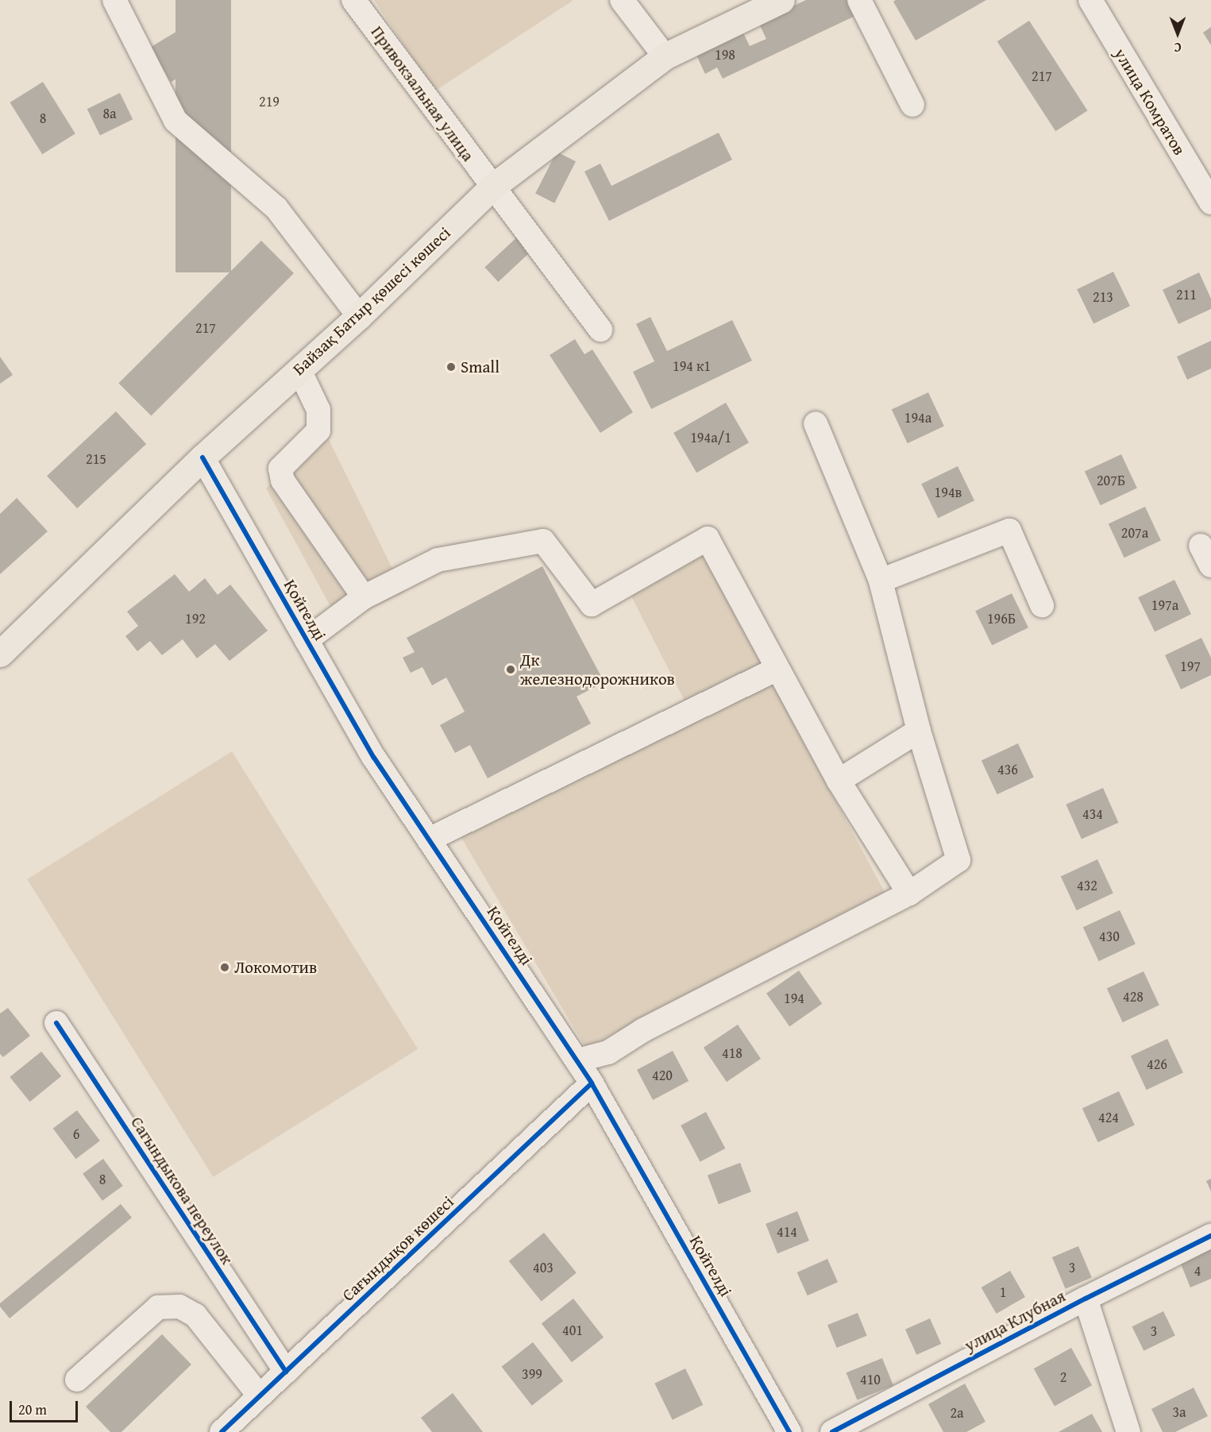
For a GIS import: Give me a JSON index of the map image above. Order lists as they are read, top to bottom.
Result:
{
  "streets": {
    "main road": ["Байзақ Батыр қөшесі көшесі"],
    "street": [
      "Привокзальная улица",
      "улица Комратов",
      "Қойгелді",
      "Сагындыкова переулок",
      "Сағындықов көшесі",
      "улица Клубная"
    ]
  },
  "crossings": [
    ["Привокзальная улица", "Байзақ Батыр қөшесі көшесі"],
    ["Байзақ Батыр қөшесі көшесі", "Қойгелді"],
    ["Қойгелді", "Сағындықов көшесі"],
    ["Сагындыкова переулок", "Сағындықов көшесі"]
  ],
  "places": ["Small", "Дк железнодорожников", "Локомотив"],
  "house_numbers": [
    "198",
    "217",
    "219",
    "8а",
    "8",
    "211",
    "213",
    "217",
    "194 к1",
    "194а",
    "194а/1",
    "215",
    "207Б",
    "194в",
    "207а",
    "197а",
    "192",
    "196Б",
    "197",
    "436",
    "434",
    "432",
    "430",
    "428",
    "194",
    "418",
    "426",
    "420",
    "424",
    "6",
    "8",
    "414",
    "403",
    "3",
    "4",
    "1",
    "401",
    "3",
    "399",
    "2",
    "410",
    "3а",
    "2а"
  ],
  "scale_bar": "20 m",
  "north": "bottom"
}
